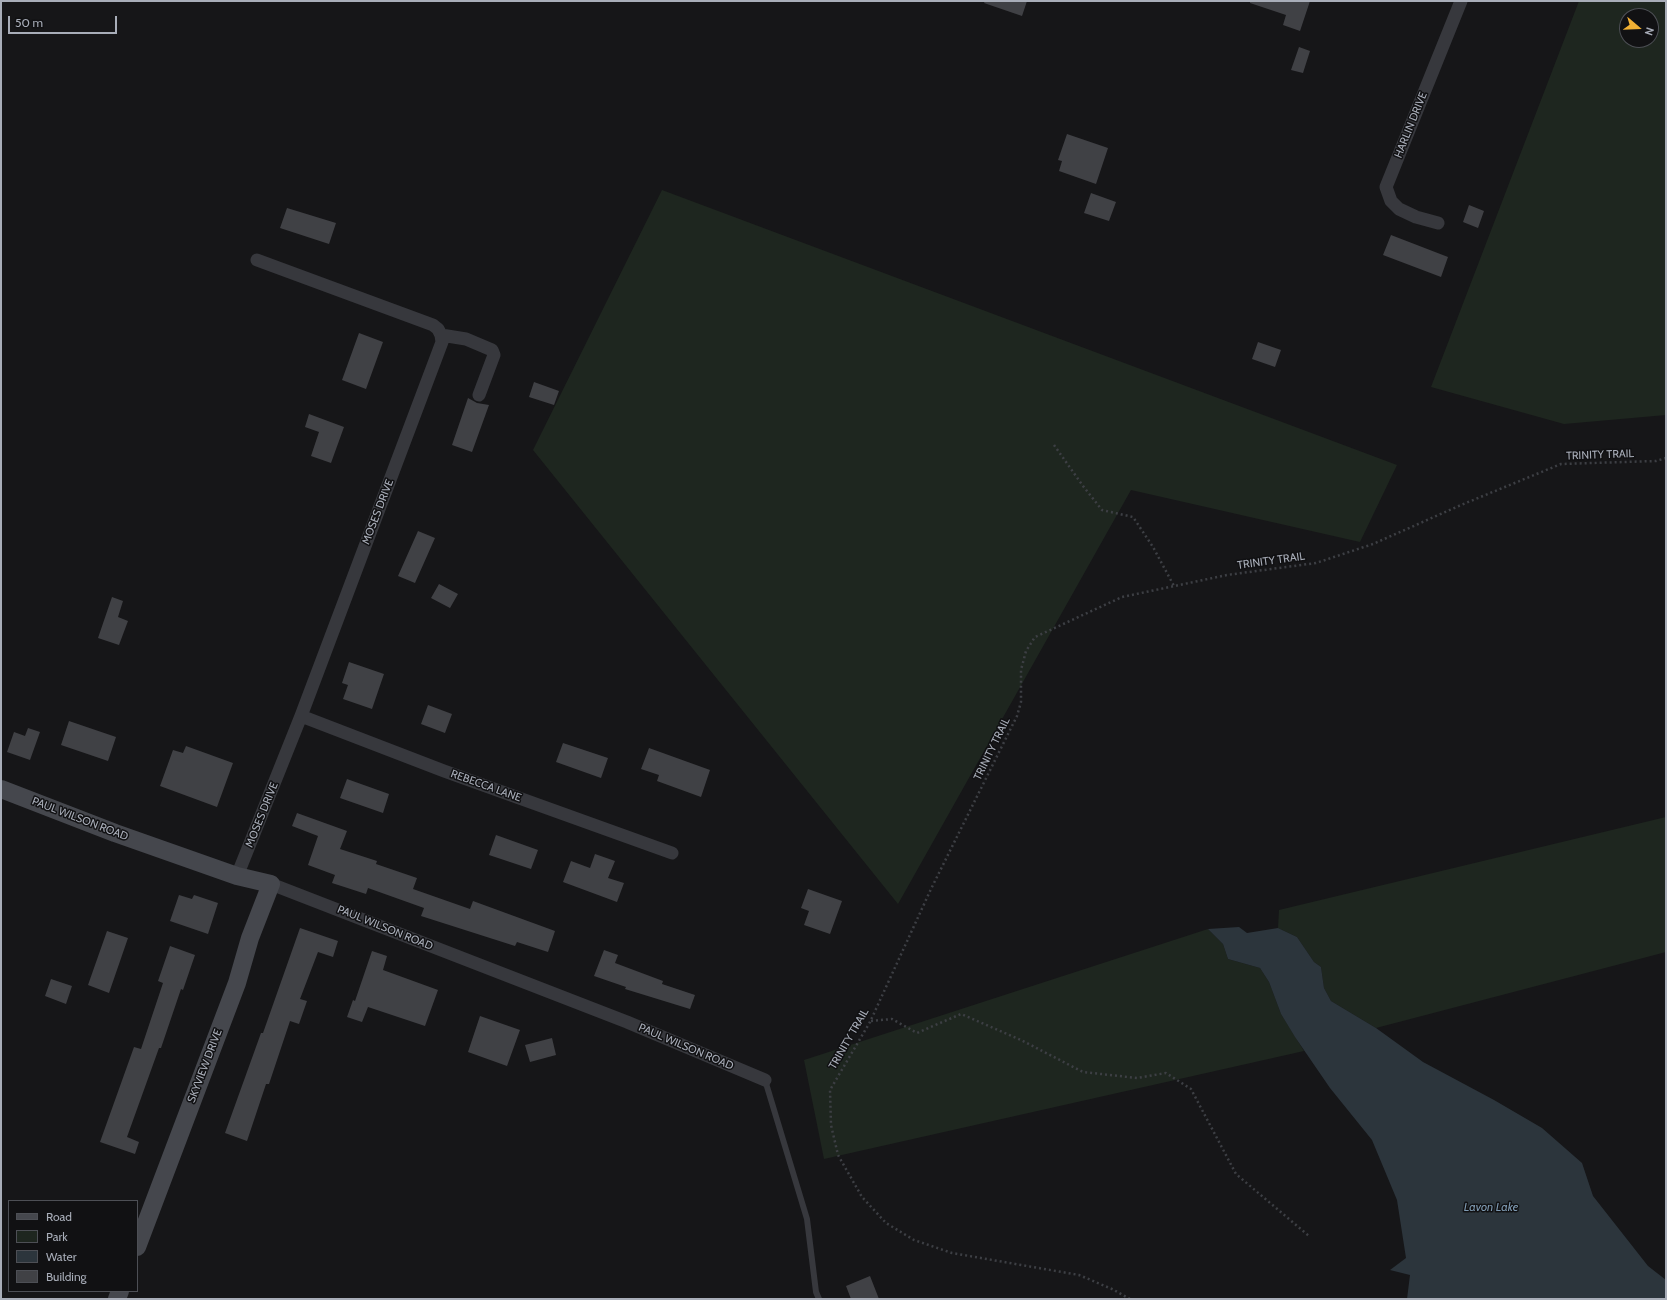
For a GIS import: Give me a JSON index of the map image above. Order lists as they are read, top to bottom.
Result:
{
  "streets": {
    "street": [
      "HARLIN DRIVE",
      "MOSES DRIVE",
      "REBECCA LANE",
      "PAUL WILSON ROAD",
      "SKYVIEW DRIVE"
    ],
    "path": ["TRINITY TRAIL"]
  },
  "crossings": [
    ["MOSES DRIVE", "REBECCA LANE"],
    ["MOSES DRIVE", "PAUL WILSON ROAD"],
    ["PAUL WILSON ROAD", "SKYVIEW DRIVE"]
  ],
  "water": ["Lavon Lake"],
  "legend": [
    "Road",
    "Park",
    "Water",
    "Building"
  ],
  "scale_bar": "50 m",
  "north": "right"
}
